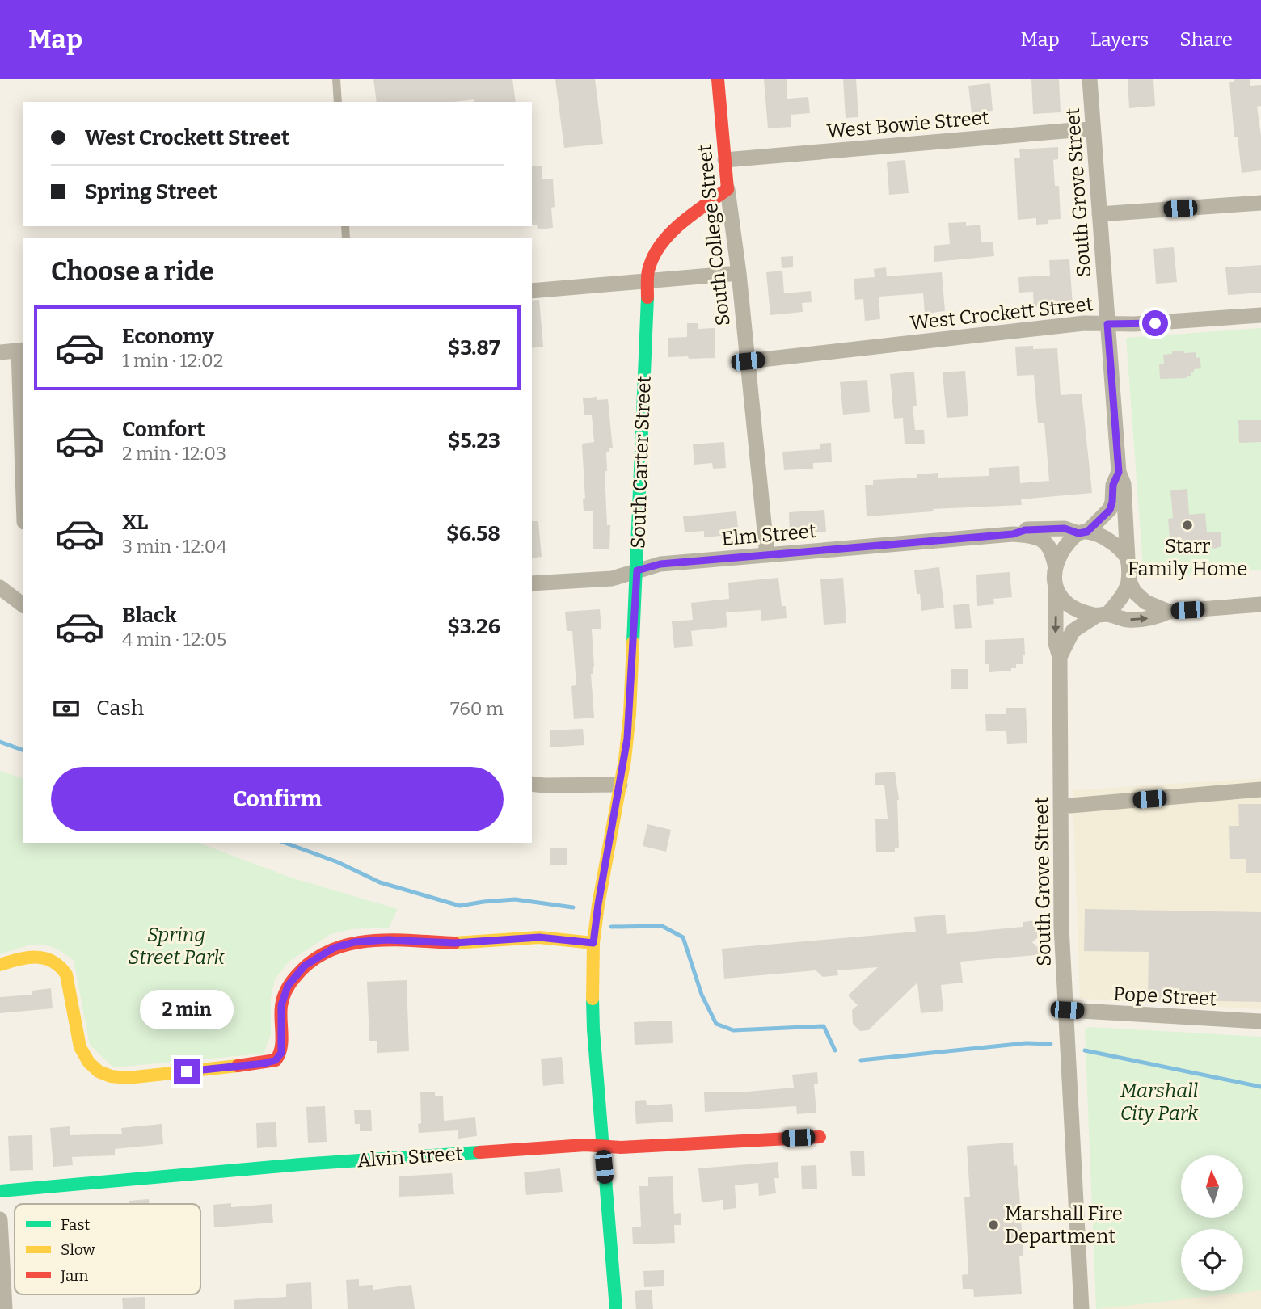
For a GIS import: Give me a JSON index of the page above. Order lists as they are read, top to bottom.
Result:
{
  "streets": {
    "street": [
      "West Bowie Street",
      "South Grove Street",
      "South College Street",
      "West Crockett Street",
      "South Carter Street",
      "Elm Street",
      "Pope Street",
      "Alvin Street"
    ]
  },
  "crossings": [
    ["West Bowie Street", "South Grove Street"],
    ["West Bowie Street", "South College Street"],
    ["South Grove Street", "West Crockett Street"],
    ["South Grove Street", "Elm Street"],
    ["South Grove Street", "Pope Street"],
    ["South College Street", "West Crockett Street"],
    ["South College Street", "South Carter Street"],
    ["South College Street", "Elm Street"],
    ["South Carter Street", "Elm Street"],
    ["South Carter Street", "Alvin Street"]
  ],
  "parks": ["Spring Street Park", "Marshall City Park"],
  "places": ["Starr Family Home", "Marshall Fire Department"],
  "legend": ["Fast", "Slow", "Jam"],
  "north": "top",
  "page": {
    "header": "Map",
    "nav": ["Map", "Layers", "Share"],
    "banner": ["West Crockett Street", "Spring Street"],
    "heading": "Choose a ride",
    "list": [
      {
        "name": "Economy",
        "note": "1 min · 12:02",
        "value": "$3.87"
      },
      {
        "name": "Comfort",
        "note": "2 min · 12:03",
        "value": "$5.23"
      },
      {
        "name": "XL",
        "note": "3 min · 12:04",
        "value": "$6.58"
      },
      {
        "name": "Black",
        "note": "4 min · 12:05",
        "value": "$3.26"
      }
    ],
    "pay": ["Cash", "760 m"],
    "buttons": "Confirm",
    "bubble": "2 min"
  }
}
